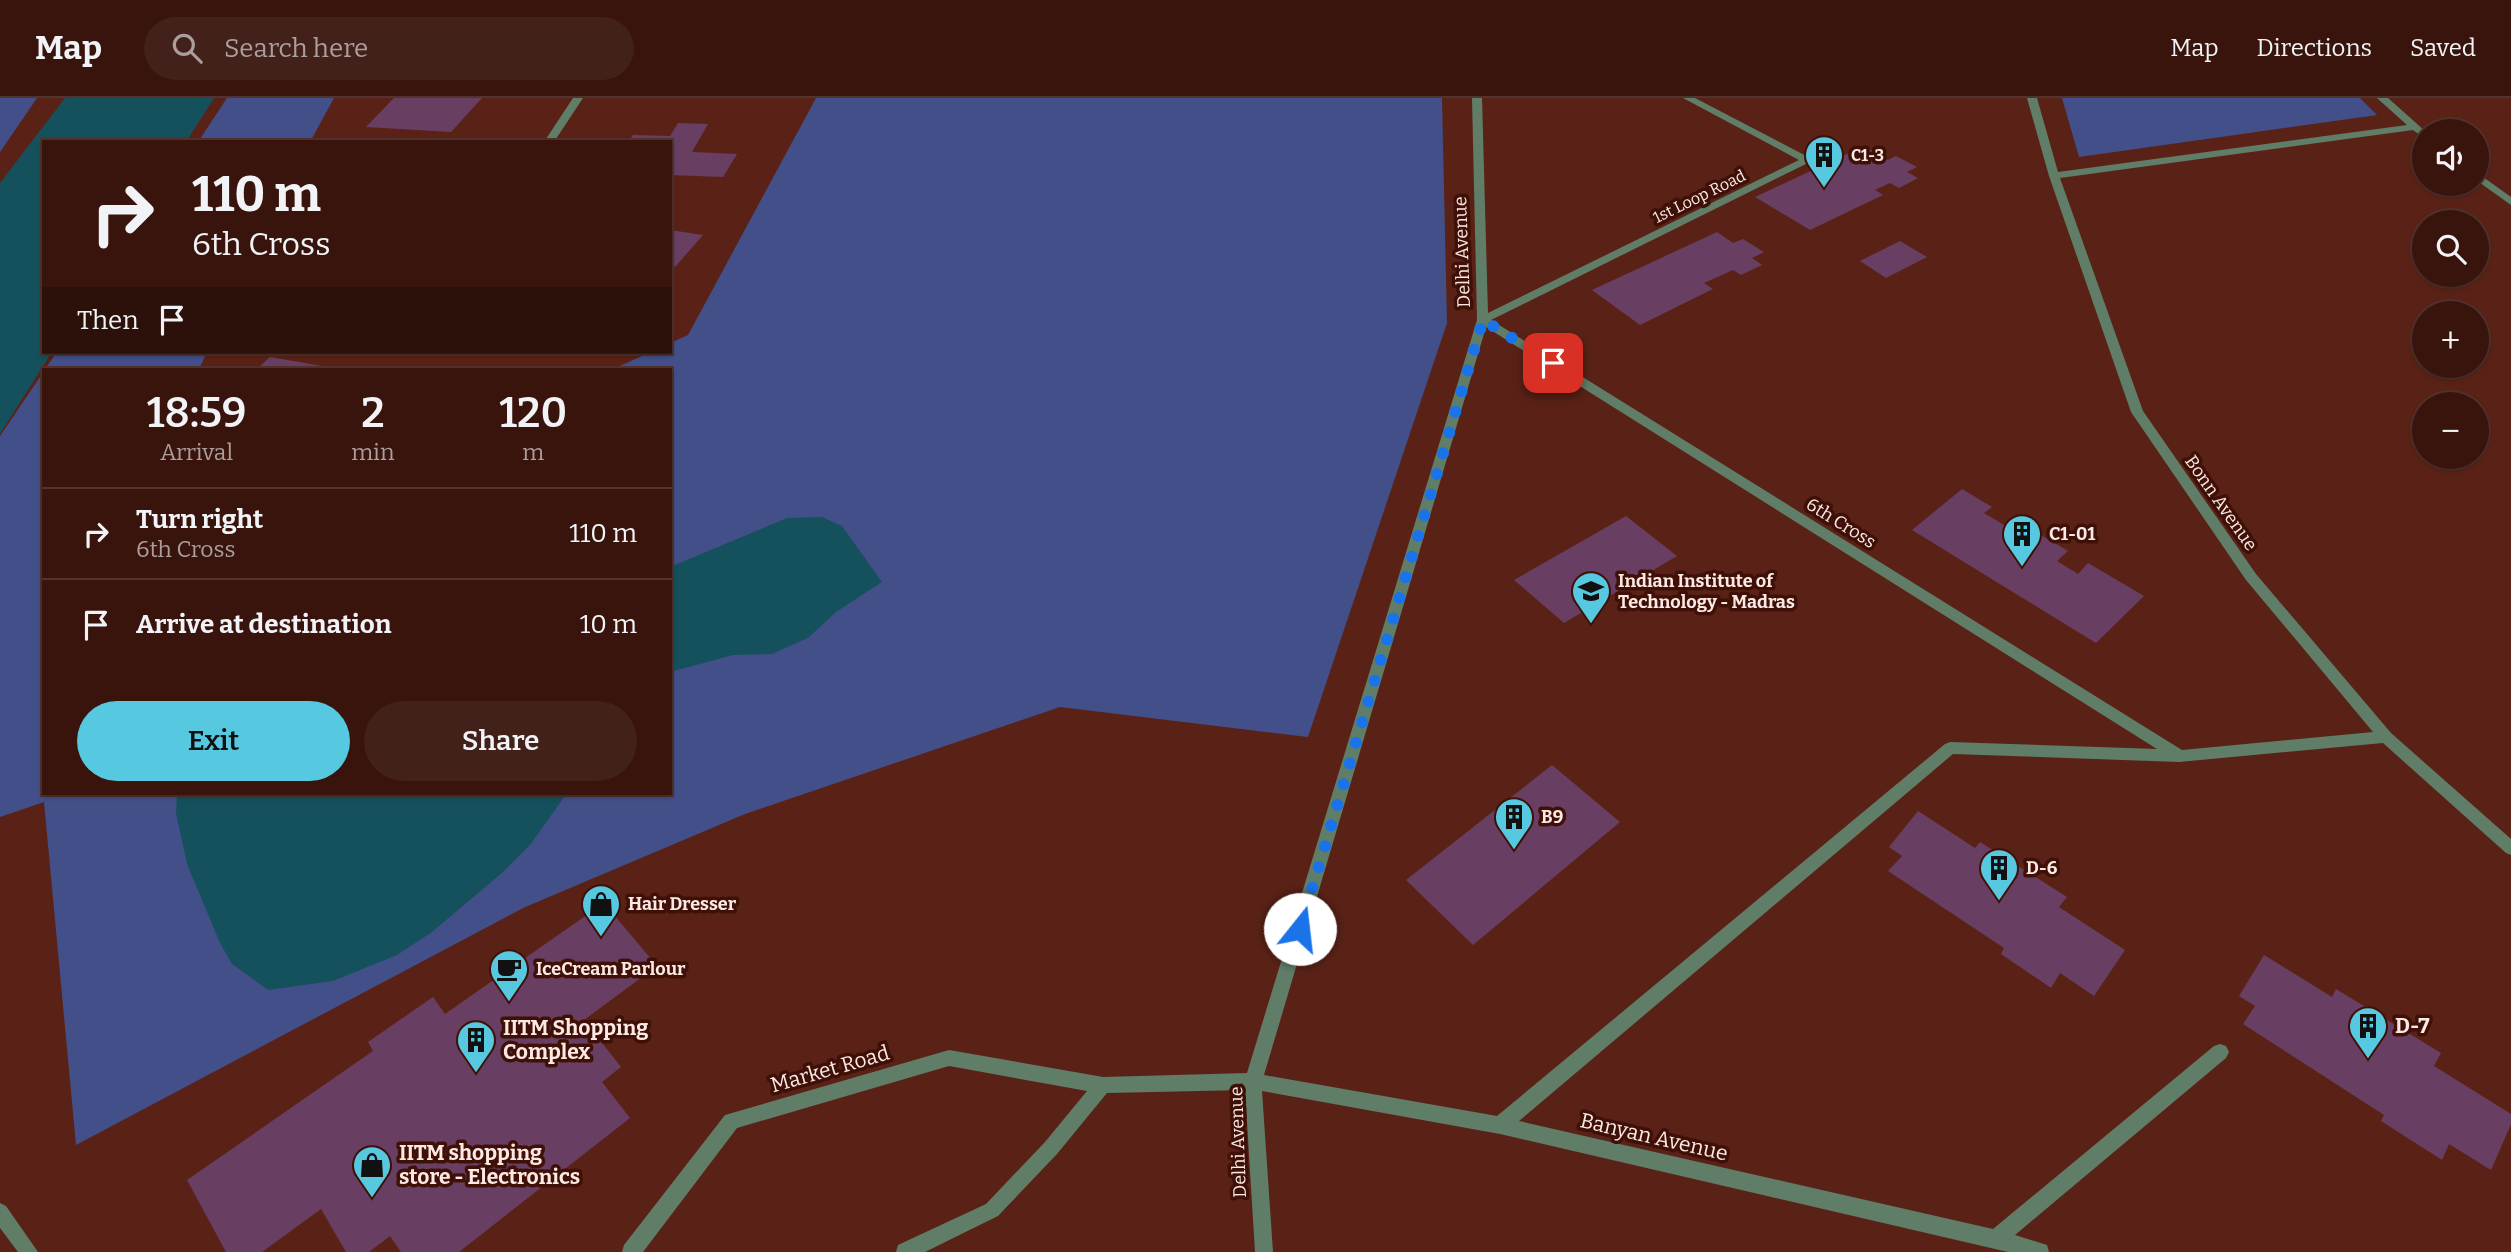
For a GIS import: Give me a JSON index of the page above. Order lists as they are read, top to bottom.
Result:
{
  "streets": {
    "lane": [
      "1st Loop Road",
      "Delhi Avenue",
      "Bonn Avenue",
      "6th Cross",
      "Market Road",
      "Banyan Avenue"
    ]
  },
  "crossings": [
    ["1st Loop Road", "Delhi Avenue"],
    ["1st Loop Road", "6th Cross"],
    ["Delhi Avenue", "6th Cross"],
    ["Delhi Avenue", "Market Road"],
    ["Delhi Avenue", "Banyan Avenue"],
    ["Market Road", "Banyan Avenue"]
  ],
  "places": {
    "building": [
      "C1-3",
      "C1-01",
      "B9",
      "D-6",
      "D-7",
      "IITM Shopping Complex"
    ],
    "school or university": ["Indian Institute of Technology - Madras"],
    "shop": ["Hair Dresser", "IITM shopping store - Electronics"],
    "cafe": ["IceCream Parlour"]
  },
  "page": {
    "header": "Map",
    "search": "Search here",
    "nav": ["Map", "Directions", "Saved"],
    "map_buttons": ["+", "−"],
    "turn": ["110 m", "6th Cross"],
    "then": "Then",
    "eta": [
      "18:59",
      "Arrival",
      "2",
      "min",
      "120",
      "m"
    ],
    "list": [
      {
        "name": "Turn right",
        "note": "6th Cross",
        "value": "110 m"
      },
      {
        "name": "Arrive at destination",
        "value": "10 m"
      }
    ],
    "buttons": ["Exit", "Share"]
  }
}
